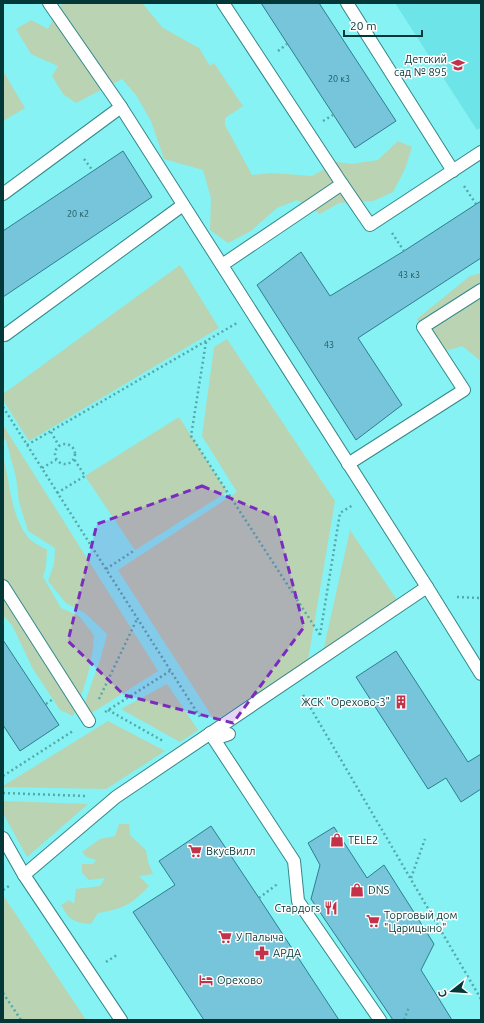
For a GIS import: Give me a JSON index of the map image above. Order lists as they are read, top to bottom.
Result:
{
  "places": {
    "school or university": ["Детский сад № 895"],
    "building": ["ЖСК \"Орехово-3\""],
    "shop": ["TELE2", "DNS"],
    "supermarket": ["ВкусВилл", "Торговый дом \"Царицыно\"", "У Палыча"],
    "restaurant": ["Стардогs"],
    "pharmacy": ["АРДА"],
    "hotel": ["Орехово"]
  },
  "house_numbers": [
    "20 к3",
    "20 к2",
    "43 к3",
    "43"
  ],
  "scale_bar": "20 m",
  "north": "left"
}
